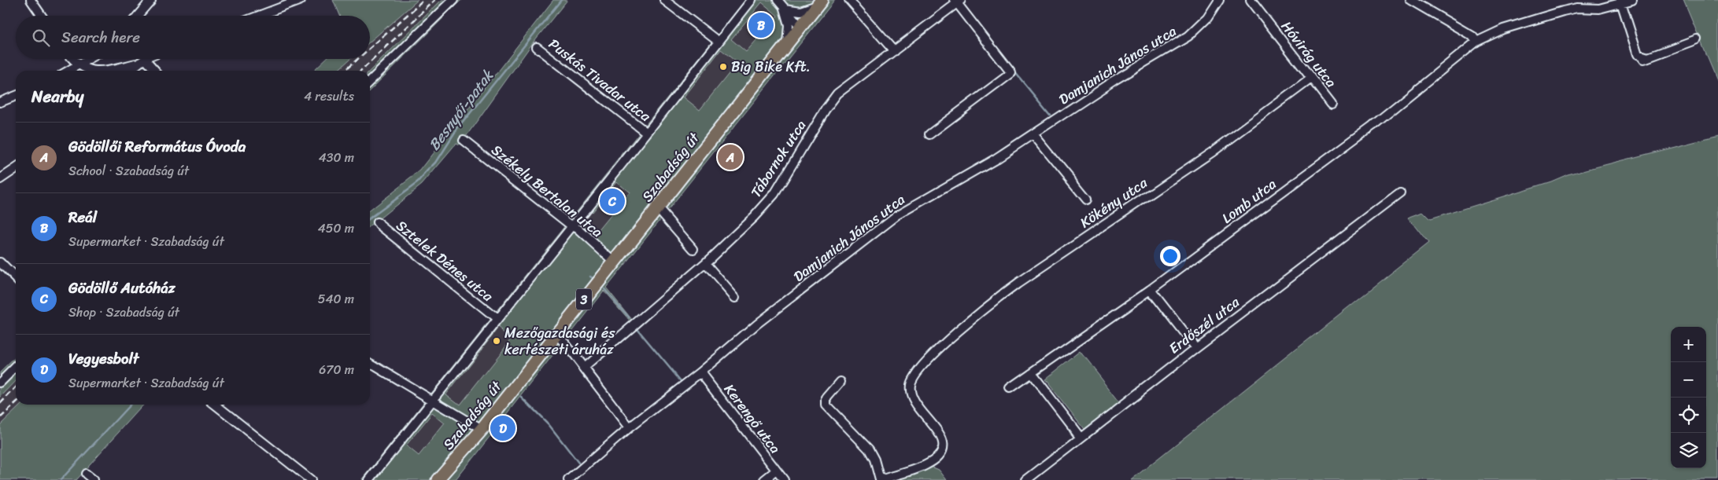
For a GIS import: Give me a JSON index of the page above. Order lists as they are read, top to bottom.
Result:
{
  "streets": {
    "main road": ["Szabadság út", "3"],
    "street": [
      "Hóvirág utca",
      "Damjanich János utca",
      "Puskás Tivadar utca",
      "Tábornok utca",
      "Székely Bertalan utca",
      "Lomb utca",
      "Kökény utca",
      "Sztelek Dénes utca",
      "Erdőszél utca",
      "Kerengő utca"
    ]
  },
  "crossings": [
    ["Hóvirág utca", "Kökény utca"],
    ["Damjanich János utca", "Kerengő utca"],
    ["Szabadság út", "Székely Bertalan utca"]
  ],
  "water": ["Besnyői-patak"],
  "places": ["Big Bike Kft.", "Mezőgazdasági és kertészeti áruház"],
  "page": {
    "pins": [
      "B",
      "A",
      "C",
      "D"
    ],
    "search": "Search here",
    "heading": ["Nearby", "4 results"],
    "list": [
      {
        "mark": "A",
        "name": "Gödöllői Református Óvoda",
        "note": "School · Szabadság út",
        "value": "430 m"
      },
      {
        "mark": "B",
        "name": "Reál",
        "note": "Supermarket · Szabadság út",
        "value": "450 m"
      },
      {
        "mark": "C",
        "name": "Gödöllő Autóház",
        "note": "Shop · Szabadság út",
        "value": "540 m"
      },
      {
        "mark": "D",
        "name": "Vegyesbolt",
        "note": "Supermarket · Szabadság út",
        "value": "670 m"
      }
    ],
    "map_buttons": ["+", "−"]
  }
}
